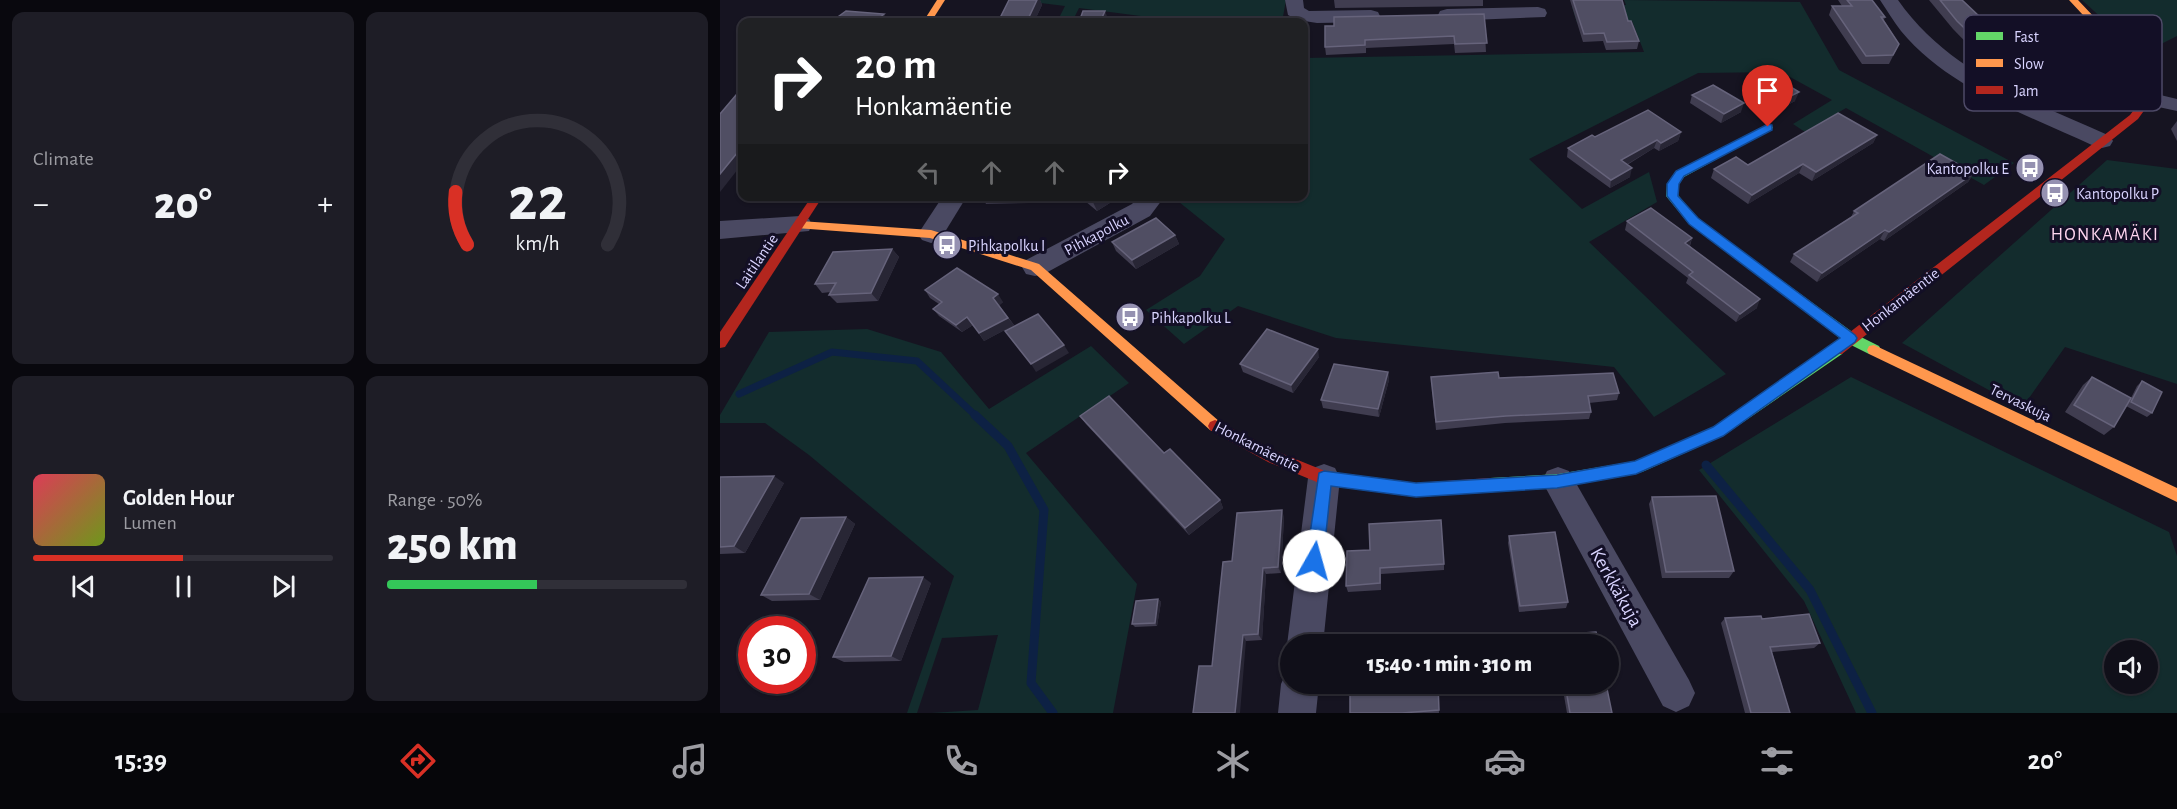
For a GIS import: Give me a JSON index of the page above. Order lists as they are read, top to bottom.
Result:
{
  "streets": {
    "street": [
      "Pihkapolku",
      "Laitilantie",
      "Honkamäentie",
      "Tervaskuja",
      "Kerkkäkuja"
    ]
  },
  "crossings": [
    ["Pihkapolku", "Honkamäentie"],
    ["Laitilantie", "Honkamäentie"],
    ["Honkamäentie", "Tervaskuja"],
    ["Honkamäentie", "Kerkkäkuja"]
  ],
  "districts": ["HONKAMÄKI"],
  "places": {
    "bus stop": [
      "Kantopolku E",
      "Kantopolku P",
      "Pihkapolku I",
      "Pihkapolku L"
    ]
  },
  "legend": ["Fast", "Slow", "Jam"],
  "page": {
    "tile": [
      "Climate",
      ["Range · 50%", "250 km"]
    ],
    "turn": ["20 m", "Honkamäentie"],
    "heat": ["−", "20°", "+"],
    "song": ["Golden Hour", "Lumen"],
    "limit": "30",
    "trip": "15:40 · 1 min · 310 m",
    "tabs": ["15:39", "20°"],
    "gauge": ["22", "km/h"]
  }
}
